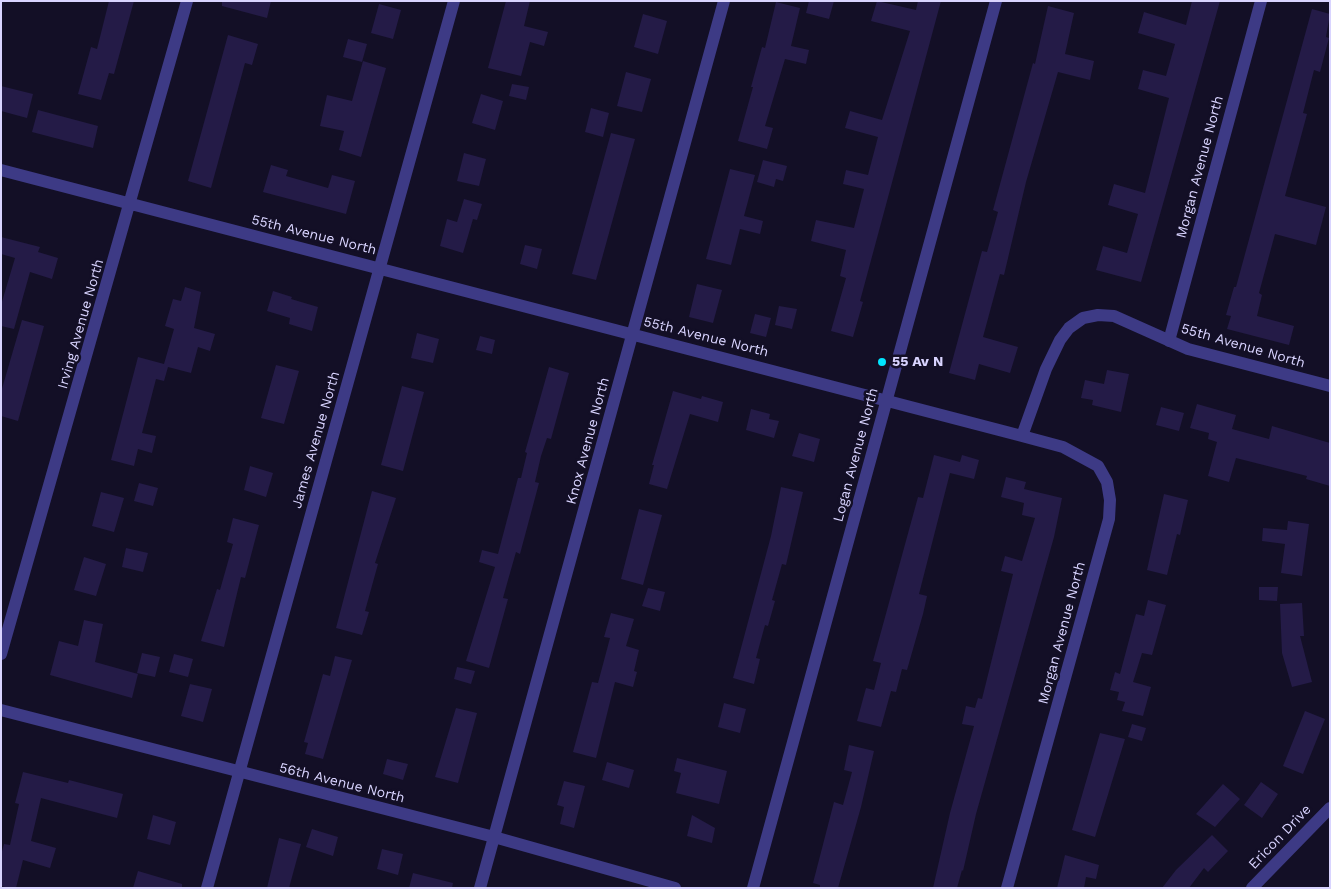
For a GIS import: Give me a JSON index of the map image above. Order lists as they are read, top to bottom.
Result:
{
  "streets": {
    "street": [
      "Morgan Avenue North",
      "55th Avenue North",
      "Irving Avenue North",
      "James Avenue North",
      "Knox Avenue North",
      "Logan Avenue North",
      "56th Avenue North",
      "Ericon Drive"
    ]
  },
  "crossings": [
    ["Morgan Avenue North", "55th Avenue North"],
    ["55th Avenue North", "Irving Avenue North"],
    ["55th Avenue North", "James Avenue North"],
    ["55th Avenue North", "Knox Avenue North"],
    ["55th Avenue North", "Logan Avenue North"],
    ["James Avenue North", "56th Avenue North"],
    ["Knox Avenue North", "56th Avenue North"]
  ],
  "places": ["55 Av N"]
}
